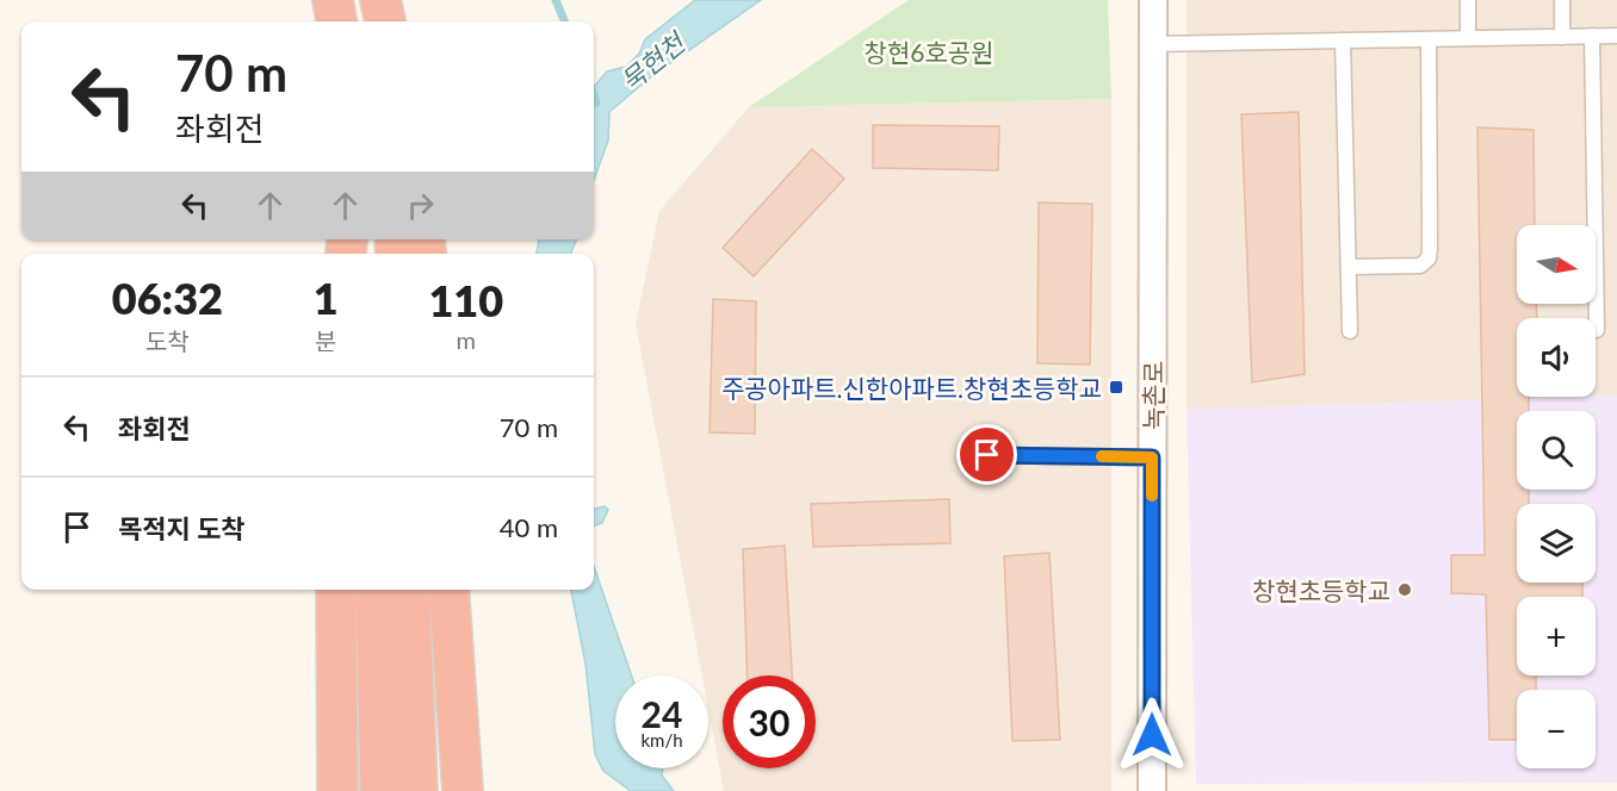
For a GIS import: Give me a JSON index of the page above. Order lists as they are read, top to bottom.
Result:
{
  "streets": {
    "street": ["녹촌로"]
  },
  "water": ["묵현천"],
  "parks": ["창현6호공원"],
  "places": {
    "transit": ["주공아파트.신한아파트.창현초등학교"],
    "other": ["창현초등학교"]
  },
  "north": "right",
  "page": {
    "turn": ["70 m", "좌회전"],
    "map_buttons": ["+", "−"],
    "eta": [
      "06:32",
      "도착",
      "1",
      "분",
      "110",
      "m"
    ],
    "list": [
      {
        "name": "좌회전",
        "value": "70 m"
      },
      {
        "name": "목적지 도착",
        "value": "40 m"
      }
    ],
    "speed": "24 km/h",
    "limit": "30"
  }
}
